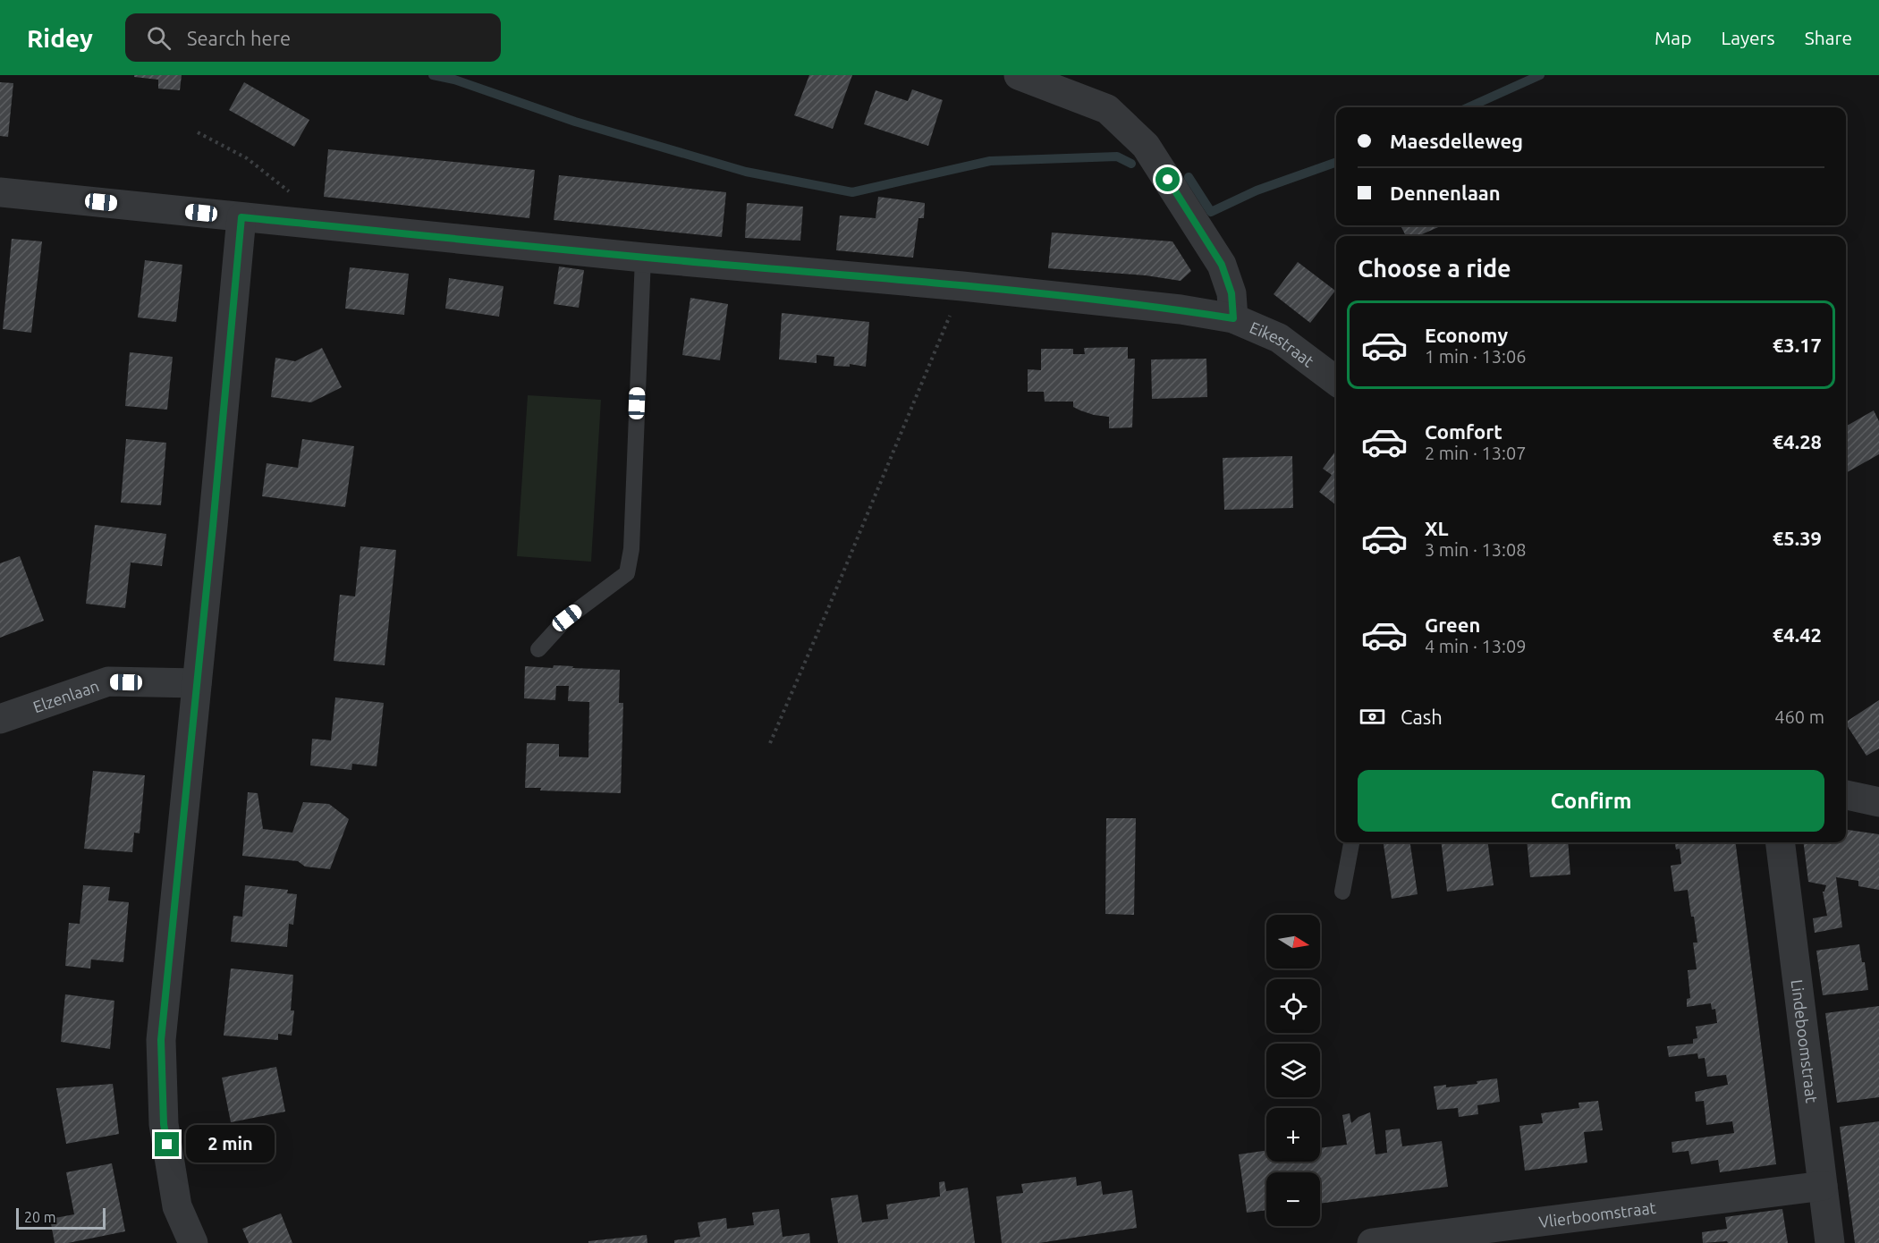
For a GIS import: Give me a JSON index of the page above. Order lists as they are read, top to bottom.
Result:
{
  "streets": {
    "street": [
      "Eikestraat",
      "Elzenlaan",
      "Lindeboomstraat",
      "Vlierboomstraat"
    ]
  },
  "crossings": [
    ["Lindeboomstraat", "Vlierboomstraat"]
  ],
  "scale_bar": "20 m",
  "north": "right",
  "page": {
    "header": "Ridey",
    "search": "Search here",
    "nav": ["Map", "Layers", "Share"],
    "banner": ["Maesdelleweg", "Dennenlaan"],
    "heading": "Choose a ride",
    "list": [
      {
        "name": "Economy",
        "note": "1 min · 13:06",
        "value": "€3.17"
      },
      {
        "name": "Comfort",
        "note": "2 min · 13:07",
        "value": "€4.28"
      },
      {
        "name": "XL",
        "note": "3 min · 13:08",
        "value": "€5.39"
      },
      {
        "name": "Green",
        "note": "4 min · 13:09",
        "value": "€4.42"
      }
    ],
    "pay": ["Cash", "460 m"],
    "buttons": "Confirm",
    "map_buttons": ["+", "−"],
    "bubble": "2 min",
    "scale": "20 m"
  }
}
